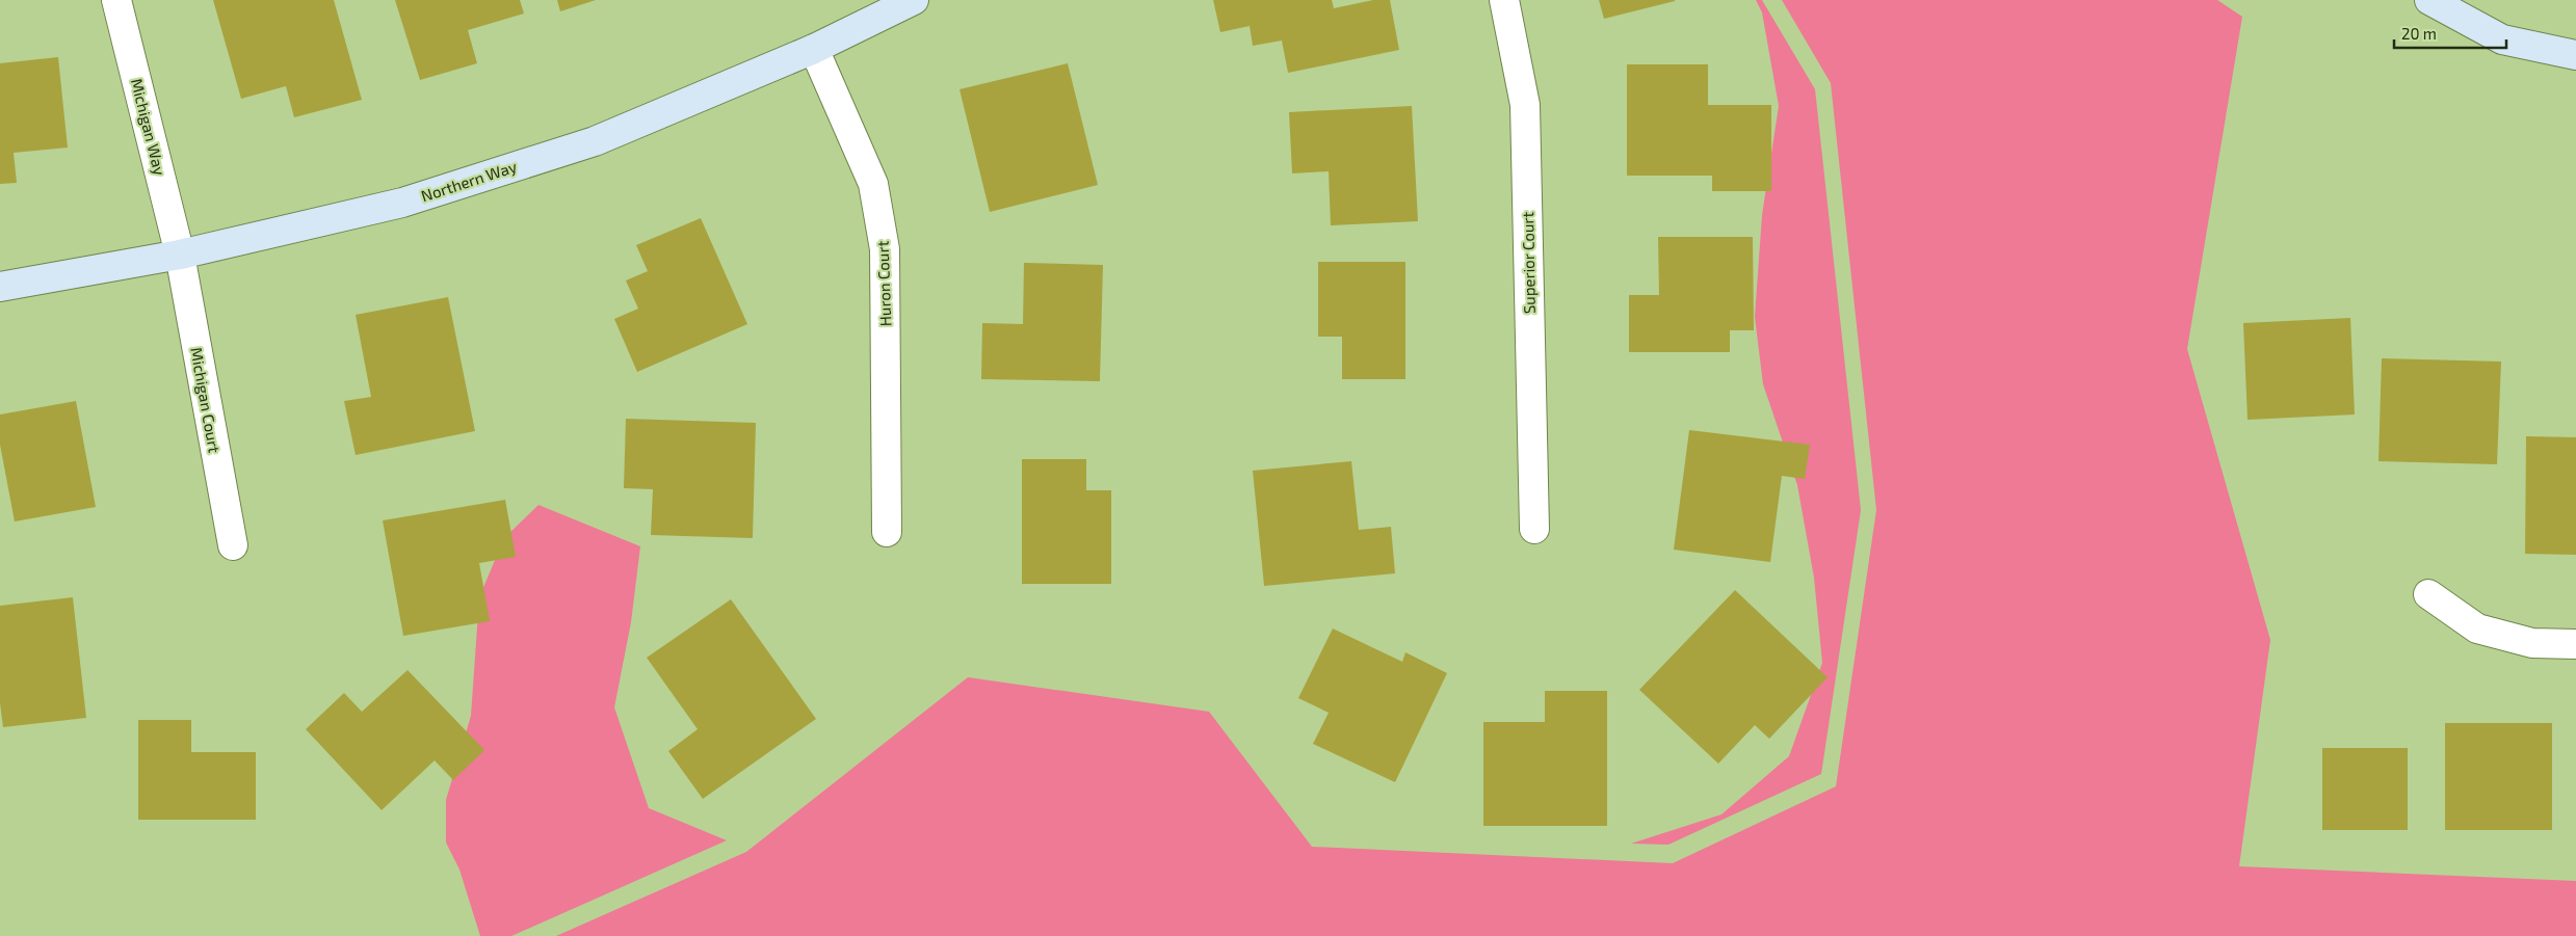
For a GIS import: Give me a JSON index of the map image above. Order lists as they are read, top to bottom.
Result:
{
  "streets": {
    "street": [
      "Michigan Way",
      "Northern Way",
      "Superior Court",
      "Huron Court",
      "Michigan Court"
    ]
  },
  "crossings": [
    ["Michigan Way", "Northern Way"],
    ["Michigan Way", "Michigan Court"],
    ["Northern Way", "Huron Court"],
    ["Northern Way", "Michigan Court"]
  ],
  "scale_bar": "20 m"
}
